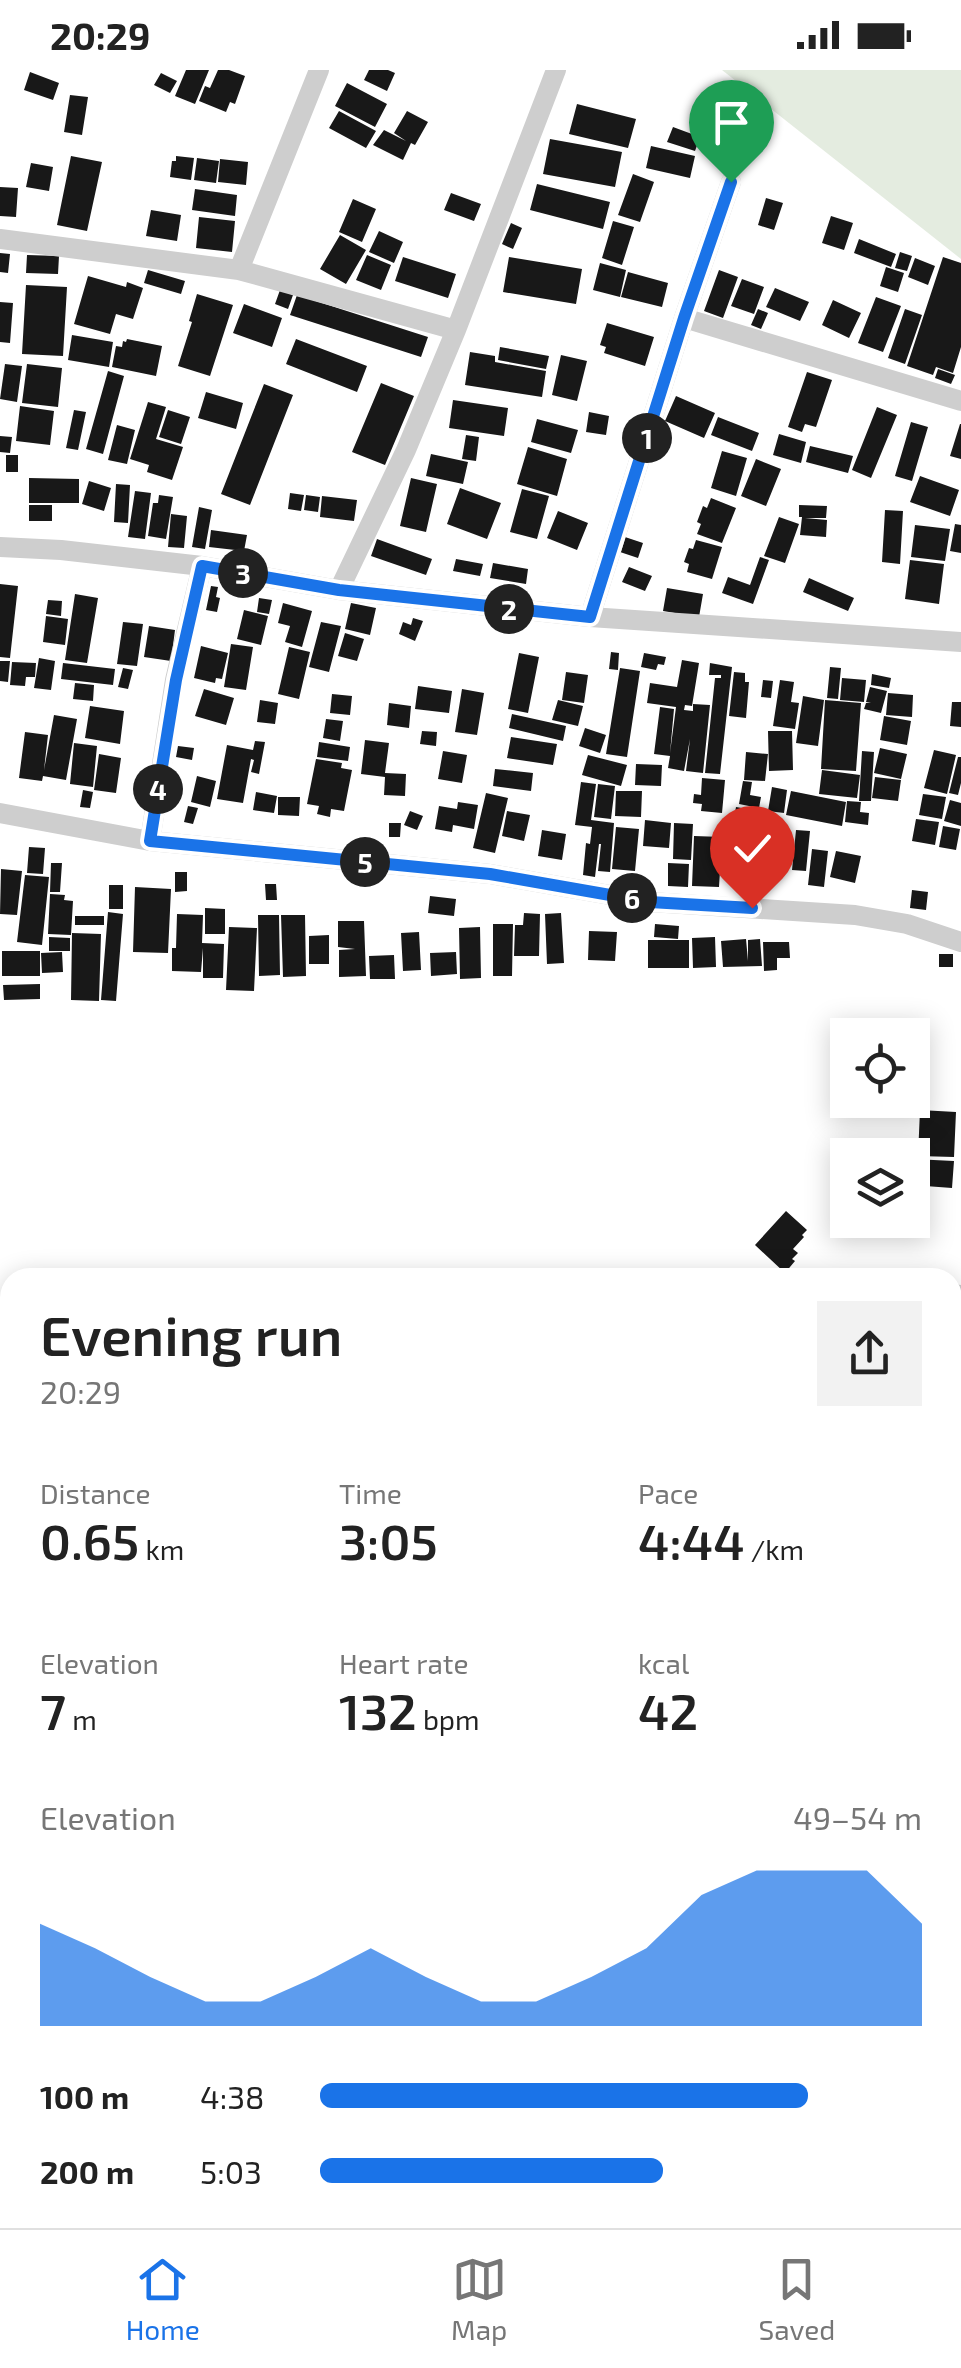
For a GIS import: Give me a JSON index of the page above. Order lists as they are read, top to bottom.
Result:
{
  "page": {
    "status": "20:29",
    "pins": [
      "1",
      "3",
      "2",
      "4",
      "5",
      "6"
    ],
    "heading": ["Evening run", "20:29"],
    "stats": [
      ["Distance", "0.65 km"],
      ["Time", "3:05"],
      ["Pace", "4:44 /km"],
      ["Elevation", "7 m"],
      ["Heart rate", "132 bpm"],
      ["kcal", "42"]
    ],
    "chart": ["Elevation", "49–54 m"],
    "list": [
      {
        "name": "100 m",
        "note": "4:38"
      },
      {
        "name": "200 m",
        "note": "5:03"
      }
    ],
    "tabs": ["Home", "Map", "Saved"]
  }
}
